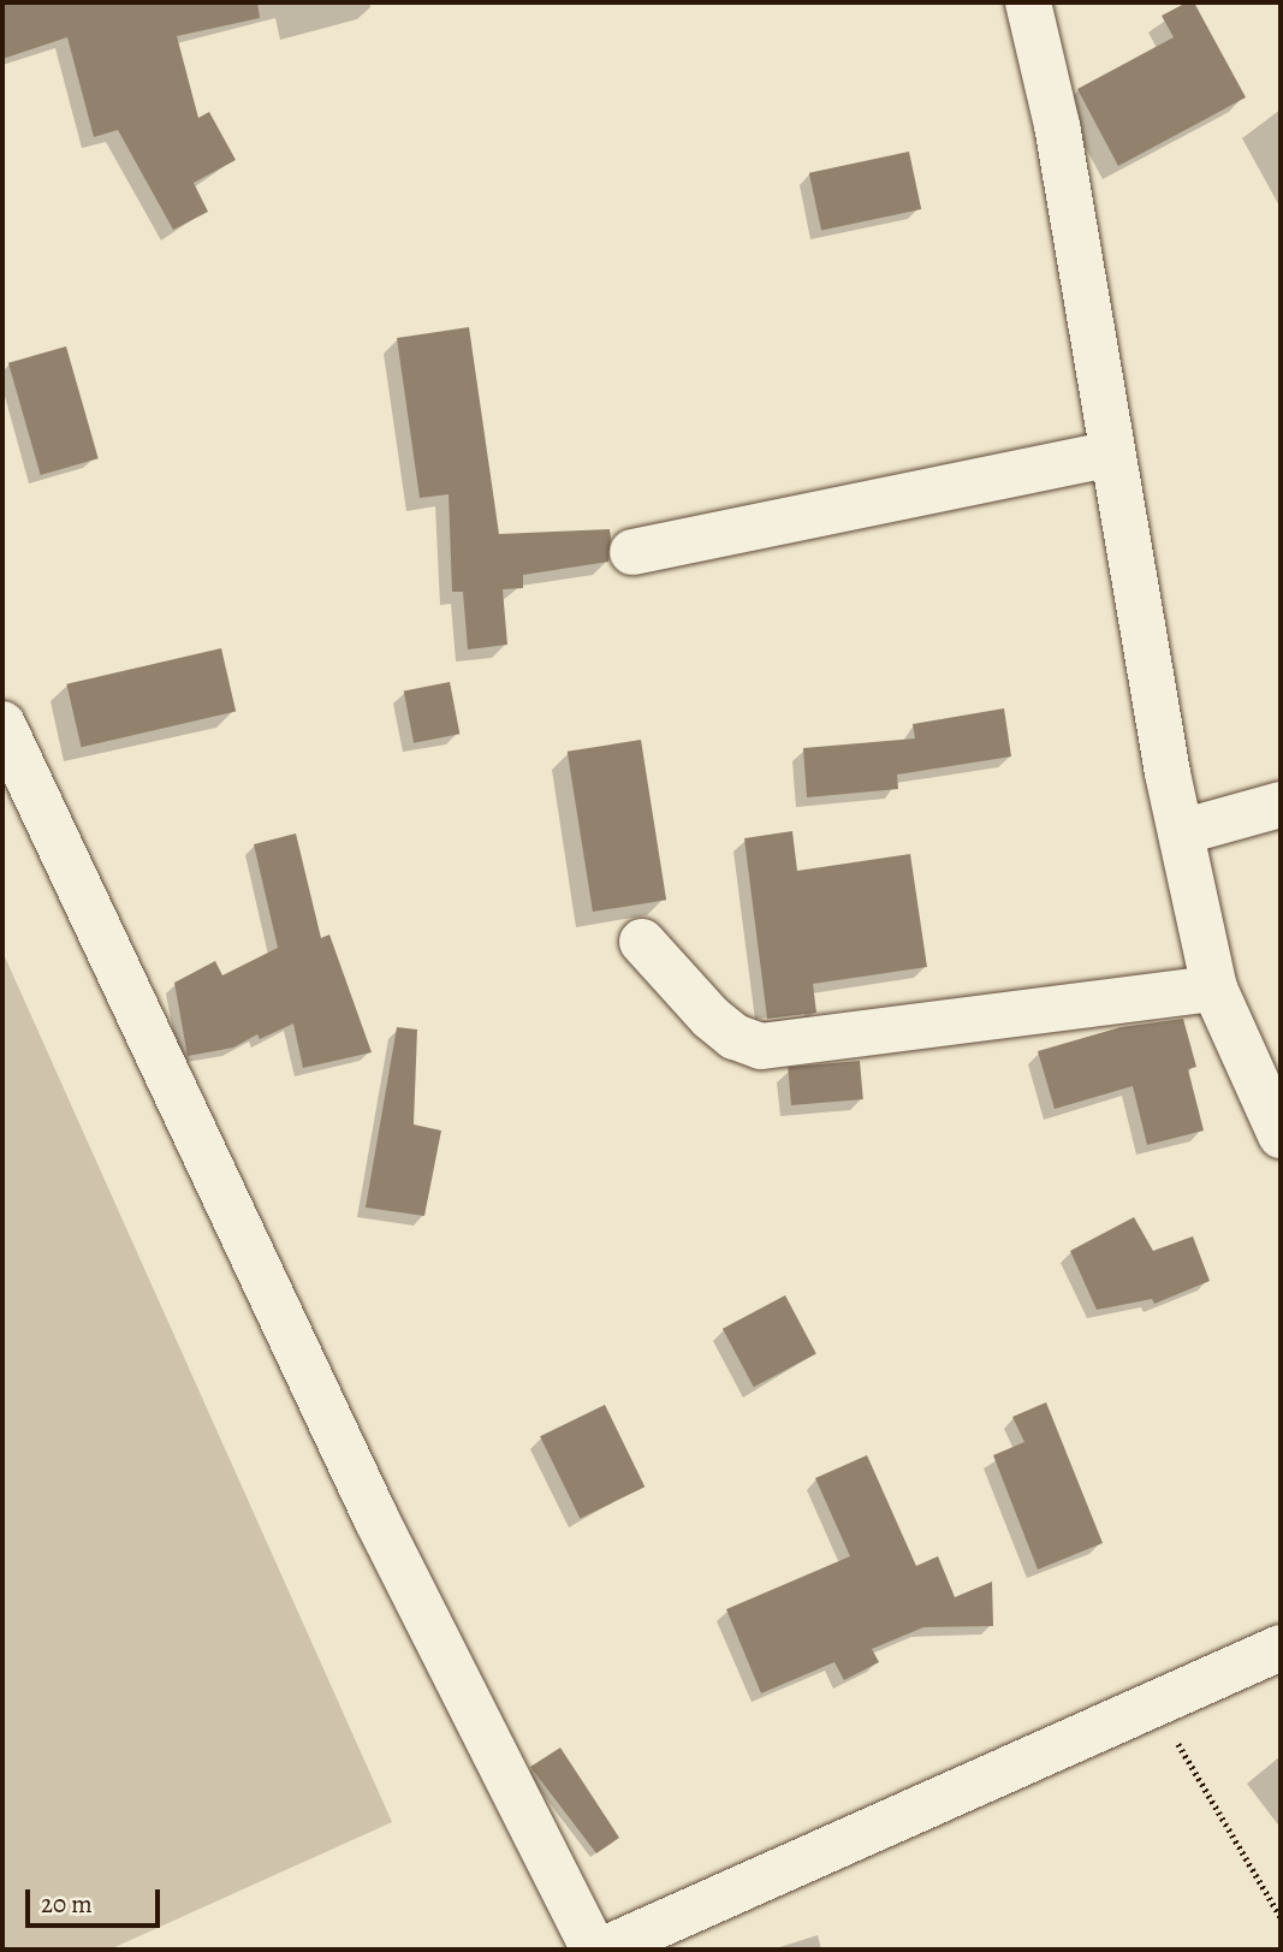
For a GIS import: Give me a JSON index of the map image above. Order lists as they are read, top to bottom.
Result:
{
  "scale_bar": "20 m"
}
